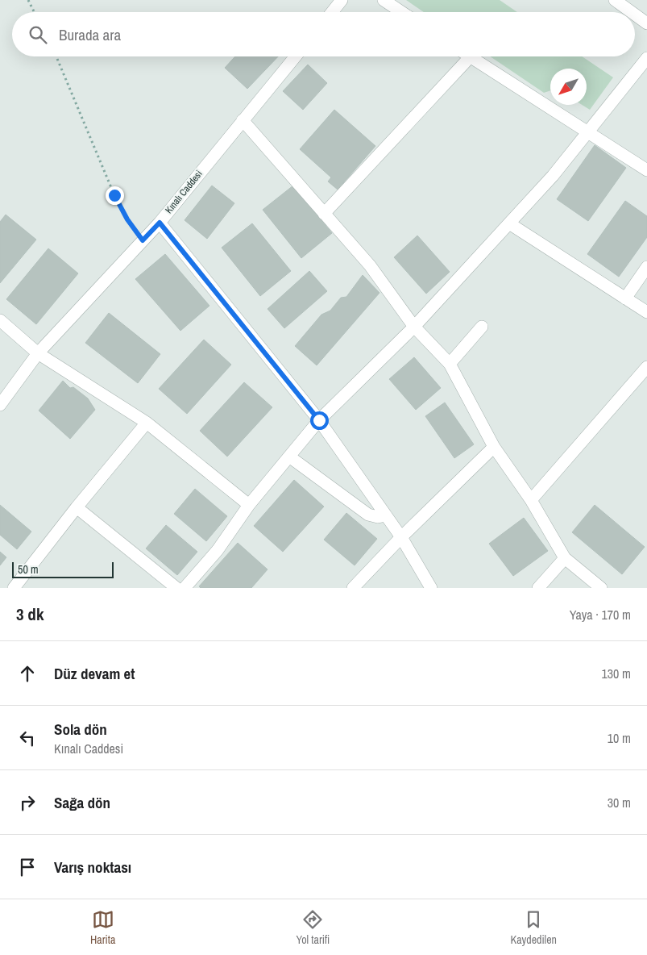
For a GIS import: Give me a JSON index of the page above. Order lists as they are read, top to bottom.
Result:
{
  "streets": {
    "street": ["Kınalı Caddesi"]
  },
  "scale_bar": "50 m",
  "north": "bottom left",
  "page": {
    "search": "Burada ara",
    "scale": "50 m",
    "heading": ["3 dk", "Yaya · 170 m"],
    "list": [
      ["Düz devam et", "130 m"],
      ["Sola dön", "Kınalı Caddesi", "10 m"],
      ["Sağa dön", "30 m"],
      "Varış noktası"
    ],
    "nav": ["Harita", "Yol tarifi", "Kaydedilen"]
  }
}
